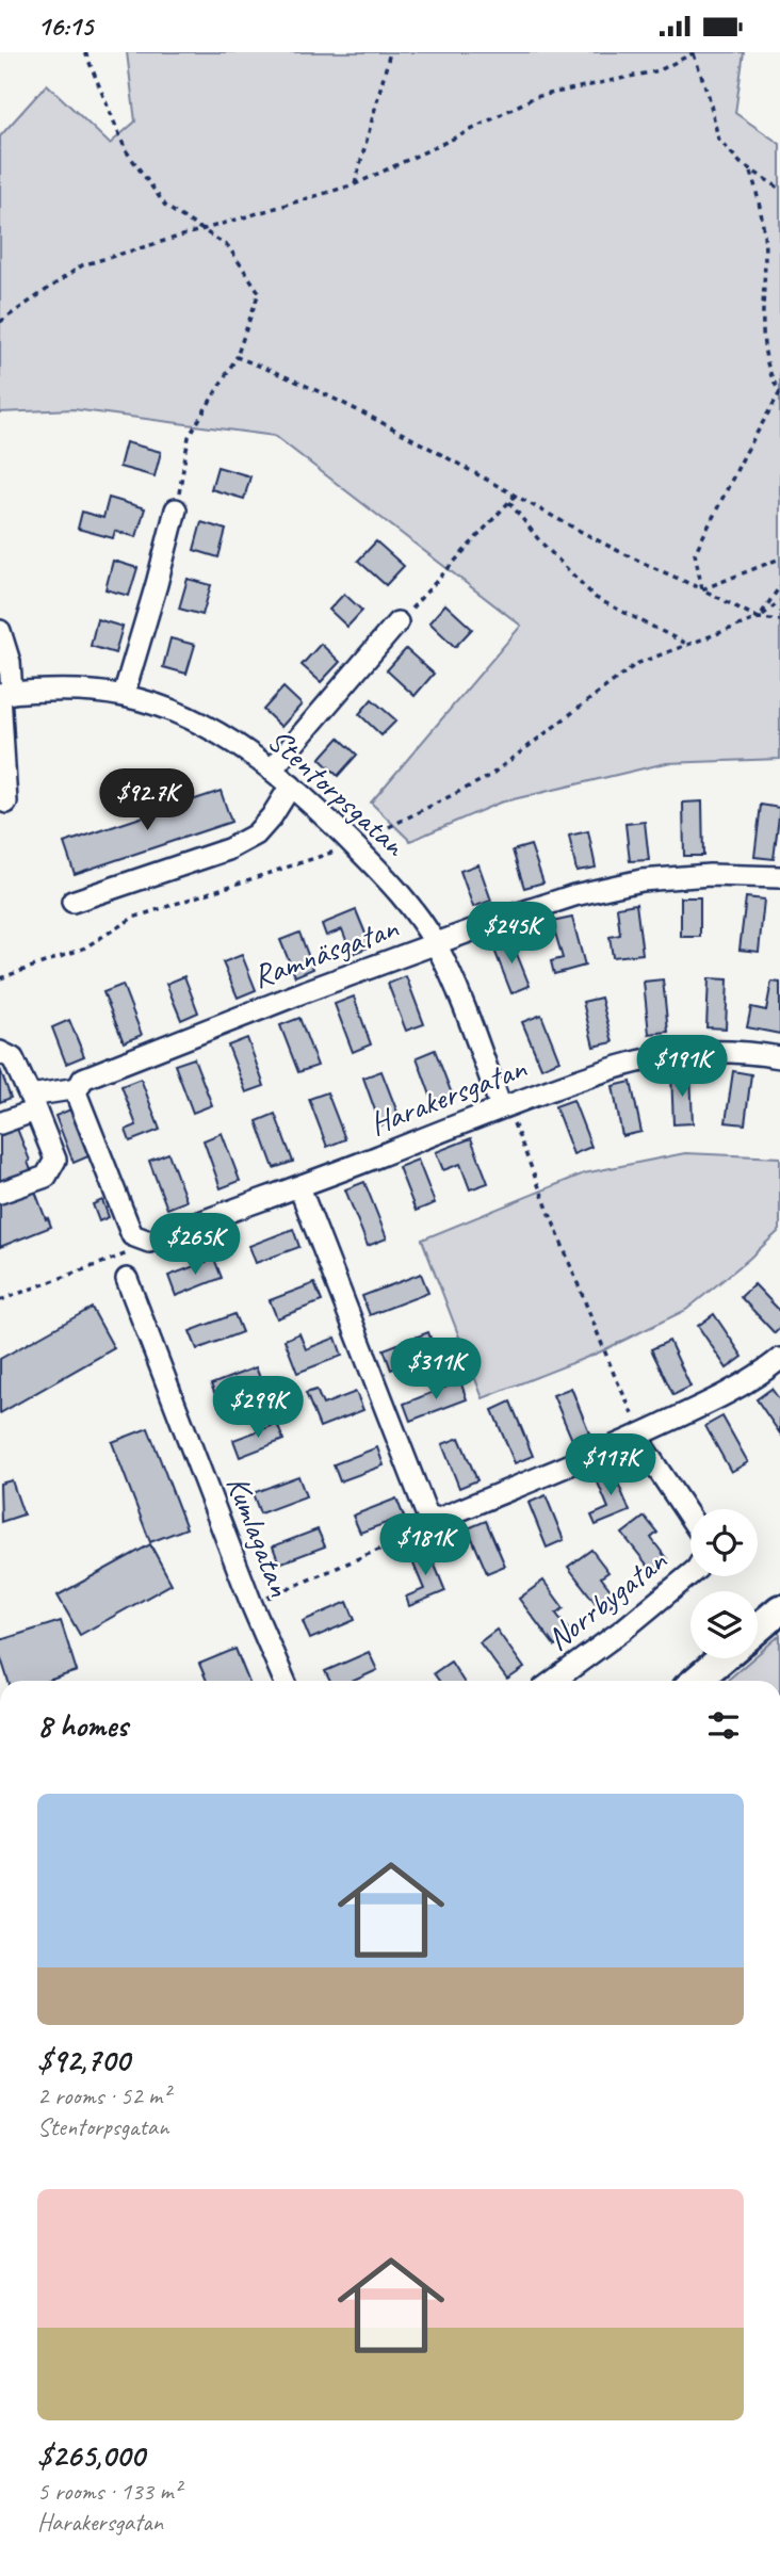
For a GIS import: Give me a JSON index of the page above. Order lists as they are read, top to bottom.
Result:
{
  "streets": {
    "street": [
      "Stentorpsgatan",
      "Ramnäsgatan",
      "Harakersgatan",
      "Kumlagatan",
      "Norrbygatan"
    ]
  },
  "crossings": [
    ["Stentorpsgatan", "Ramnäsgatan"],
    ["Stentorpsgatan", "Harakersgatan"]
  ],
  "page": {
    "status": "16:15",
    "price": [
      "$92.7K",
      "$245K",
      "$191K",
      "$265K",
      "$311K",
      "$299K",
      "$117K",
      "$181K"
    ],
    "heading": "8 homes",
    "list": [
      {
        "name": "$92,700",
        "note": "2 rooms · 52 m² · Stentorpsgatan"
      },
      {
        "name": "$265,000",
        "note": "5 rooms · 133 m² · Harakersgatan"
      }
    ]
  }
}
